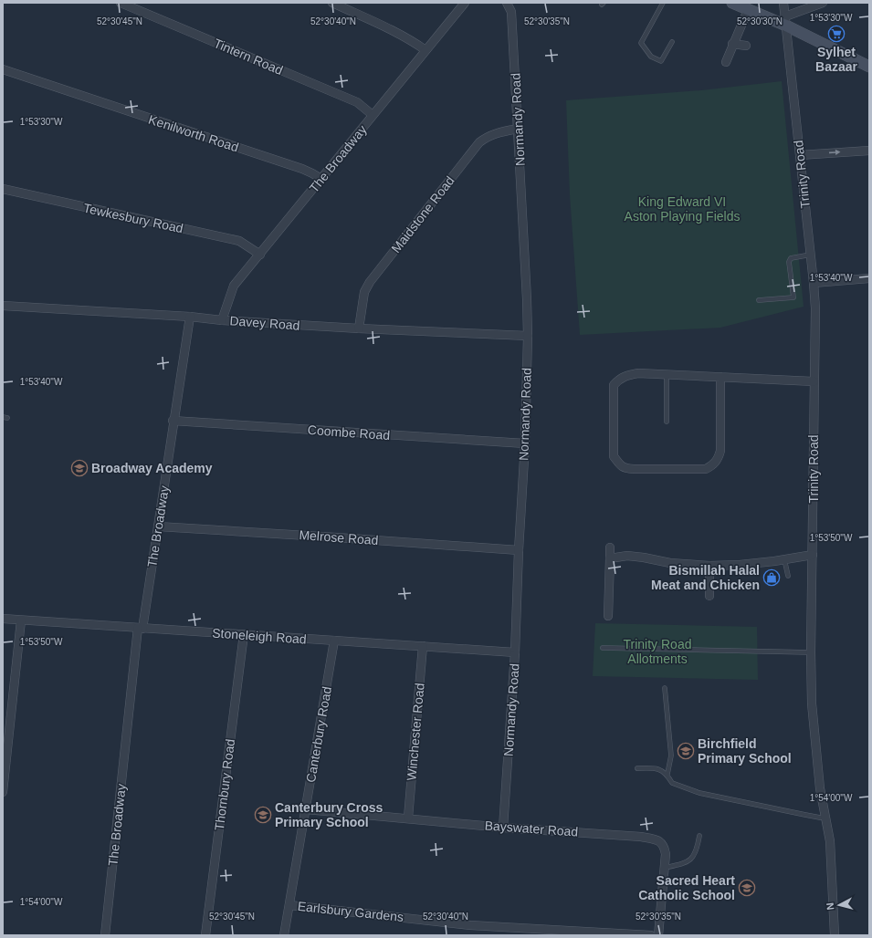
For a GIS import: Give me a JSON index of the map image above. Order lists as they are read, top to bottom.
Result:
{
  "streets": {
    "street": [
      "Tintern Road",
      "Normandy Road",
      "Kenilworth Road",
      "The Broadway",
      "Trinity Road",
      "Maidstone Road",
      "Tewkesbury Road",
      "Davey Road",
      "Coombe Road",
      "Melrose Road",
      "Stoneleigh Road",
      "Winchester Road",
      "Canterbury Road",
      "Thornbury Road",
      "Bayswater Road",
      "Earlsbury Gardens"
    ]
  },
  "crossings": [
    ["Tintern Road", "The Broadway"],
    ["Normandy Road", "Maidstone Road"],
    ["Normandy Road", "Davey Road"],
    ["Normandy Road", "Coombe Road"],
    ["Normandy Road", "Melrose Road"],
    ["Normandy Road", "Stoneleigh Road"],
    ["Normandy Road", "Bayswater Road"],
    ["Kenilworth Road", "The Broadway"],
    ["The Broadway", "Tewkesbury Road"],
    ["The Broadway", "Davey Road"],
    ["The Broadway", "Coombe Road"],
    ["The Broadway", "Melrose Road"],
    ["The Broadway", "Stoneleigh Road"],
    ["Maidstone Road", "Davey Road"],
    ["Stoneleigh Road", "Winchester Road"],
    ["Stoneleigh Road", "Canterbury Road"],
    ["Stoneleigh Road", "Thornbury Road"],
    ["Winchester Road", "Bayswater Road"],
    ["Canterbury Road", "Bayswater Road"],
    ["Canterbury Road", "Earlsbury Gardens"]
  ],
  "parks": ["King Edward VI Aston Playing Fields", "Trinity Road Allotments"],
  "places": {
    "supermarket": ["Sylhet Bazaar"],
    "school or university": [
      "Broadway Academy",
      "Birchfield Primary School",
      "Canterbury Cross Primary School",
      "Sacred Heart Catholic School"
    ],
    "shop": ["Bismillah Halal Meat and Chicken"]
  },
  "north": "left",
  "coordinates": [
    "1°53'30\"W",
    "52°30'45\"N",
    "52°30'40\"N",
    "52°30'35\"N",
    "52°30'30\"N",
    "1°53'40\"W",
    "1°53'50\"W",
    "1°54'00\"W"
  ]
}
